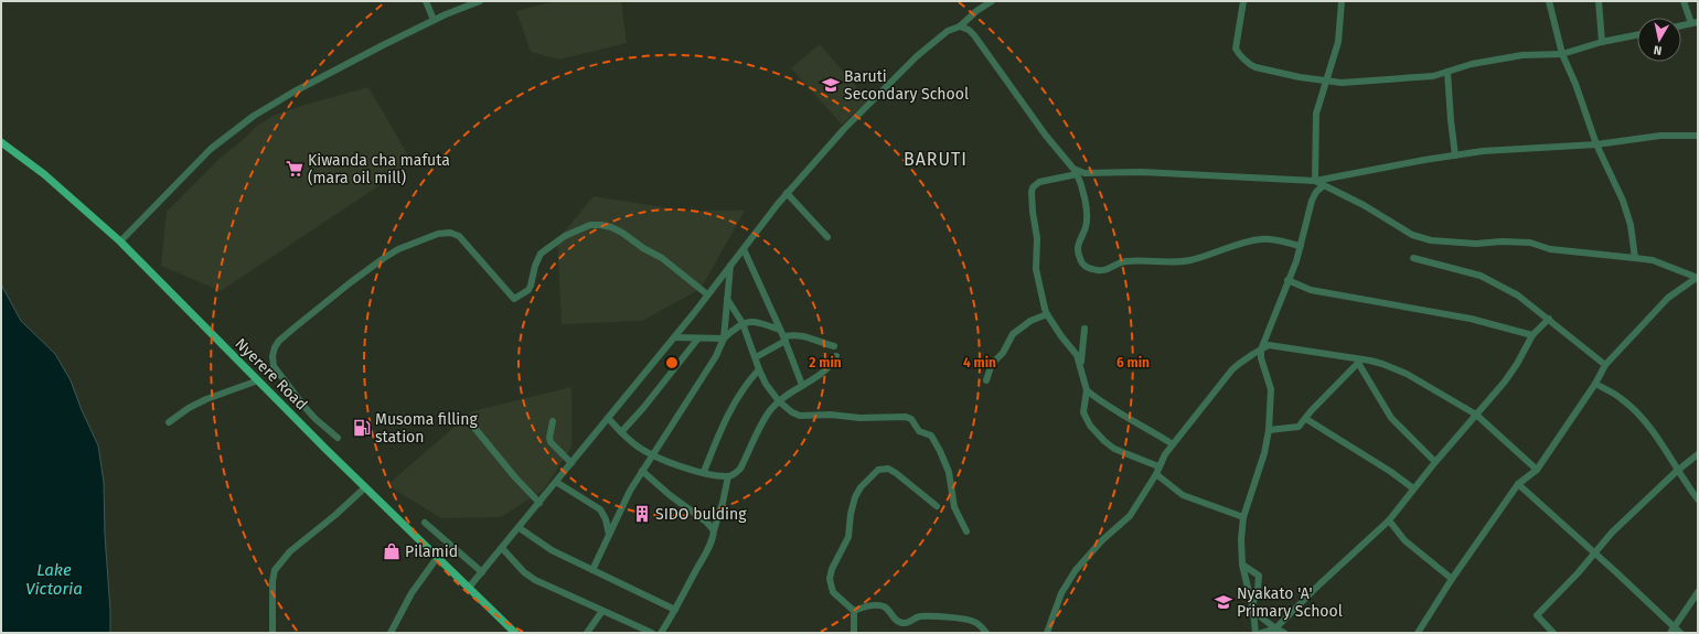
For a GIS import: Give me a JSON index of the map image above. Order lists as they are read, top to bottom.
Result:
{
  "streets": {
    "main road": ["Nyerere Road"]
  },
  "districts": ["BARUTI"],
  "water": ["Lake Victoria"],
  "places": {
    "school or university": ["Baruti Secondary School", "Nyakato 'A' Primary School"],
    "supermarket": ["Kiwanda cha mafuta (mara oil mill)"],
    "fuel station": ["Musoma filling station"],
    "building": ["SIDO bulding"],
    "shop": ["Pilamid"]
  },
  "north": "bottom",
  "rings": ["2 min", "4 min", "6 min"]
}
